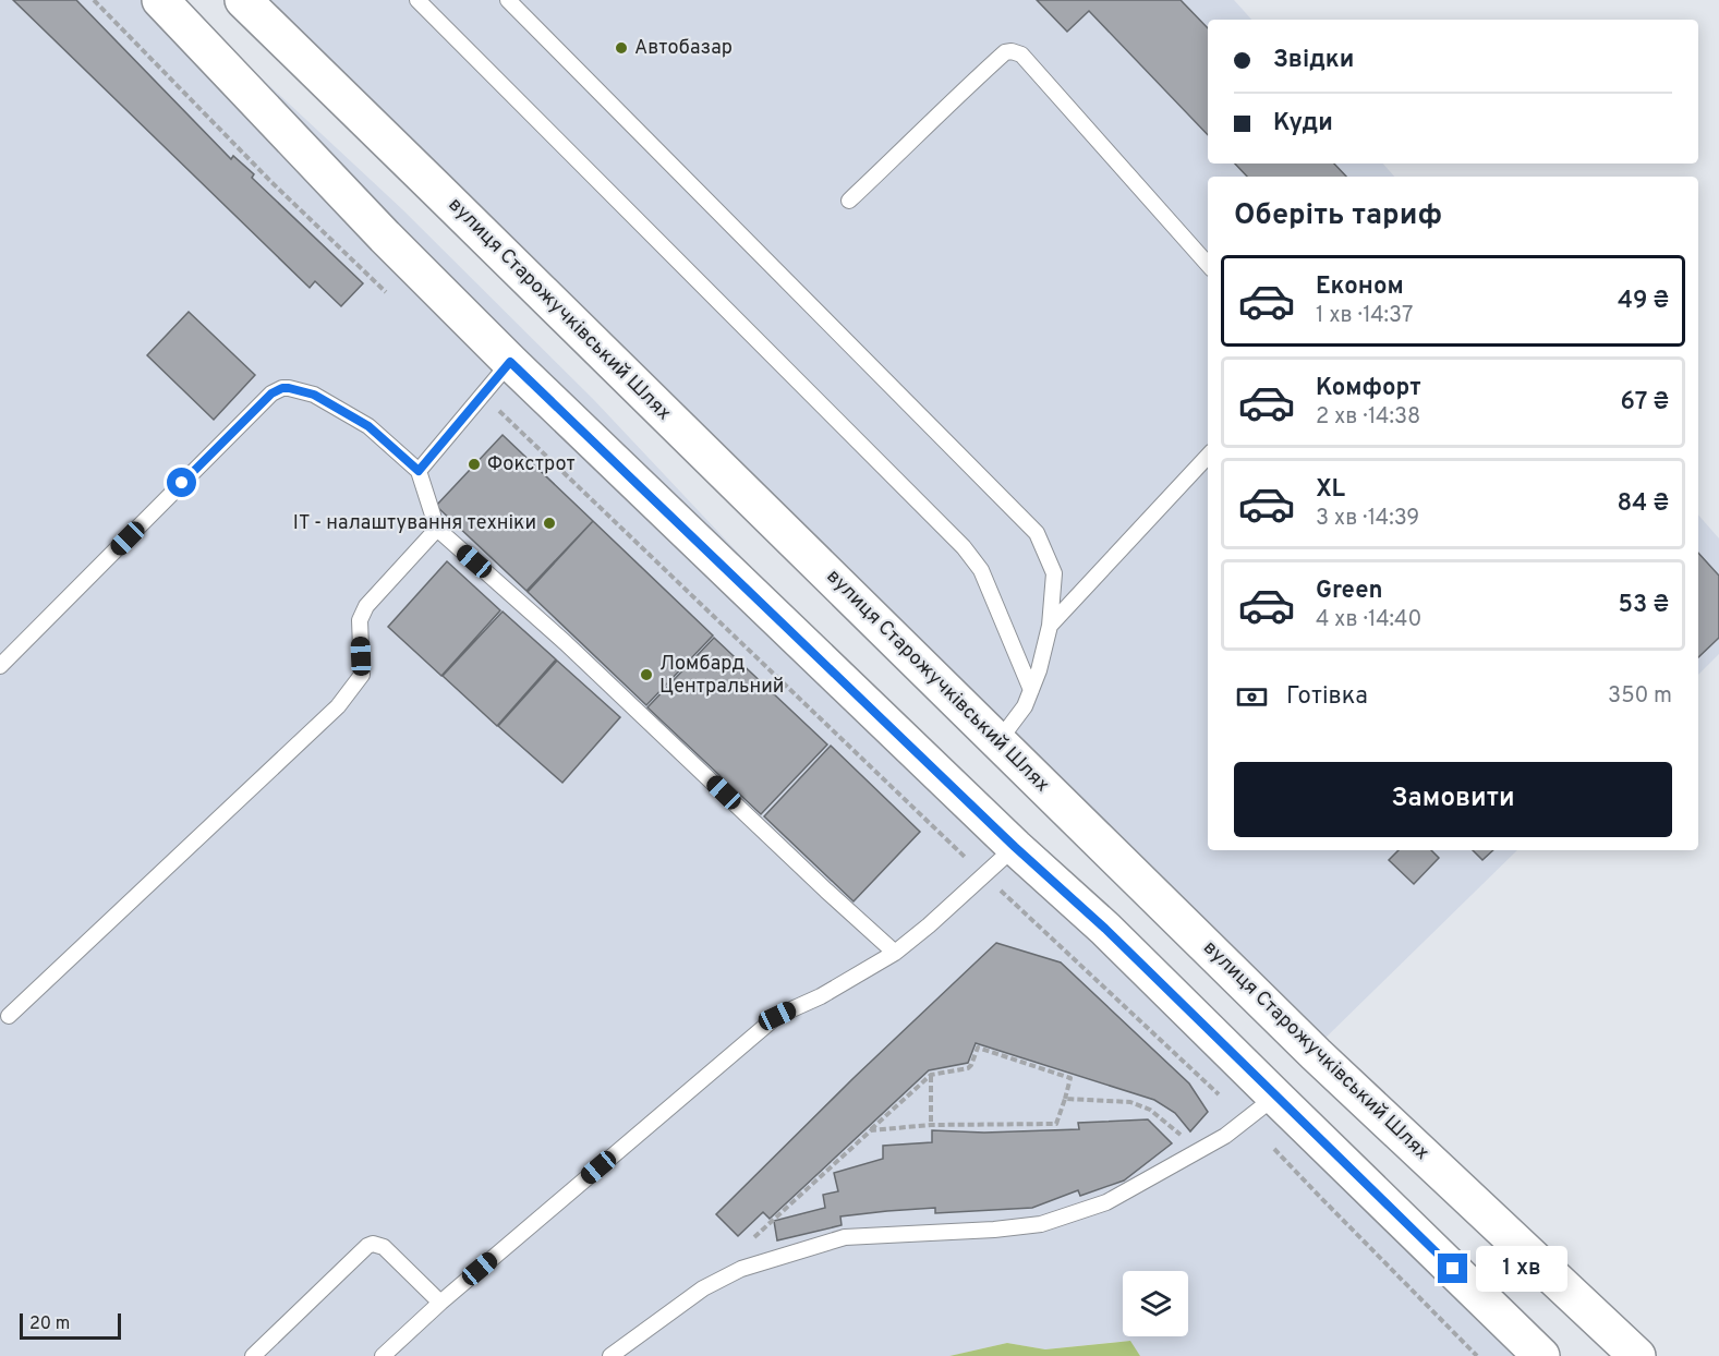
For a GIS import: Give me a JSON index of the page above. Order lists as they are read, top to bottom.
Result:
{
  "streets": {
    "main road": ["вулиця Старожучківський Шлях"]
  },
  "places": [
    "Автобазар",
    "Фокстрот",
    "ІТ - налаштування техніки",
    "Ломбард Центральний"
  ],
  "scale_bar": "20 m",
  "page": {
    "banner": ["Звідки", "Куди"],
    "heading": "Оберіть тариф",
    "list": [
      {
        "name": "Економ",
        "note": "1 хв · 14:37",
        "value": "49 ₴"
      },
      {
        "name": "Комфорт",
        "note": "2 хв · 14:38",
        "value": "67 ₴"
      },
      {
        "name": "XL",
        "note": "3 хв · 14:39",
        "value": "84 ₴"
      },
      {
        "name": "Green",
        "note": "4 хв · 14:40",
        "value": "53 ₴"
      }
    ],
    "pay": ["Готівка", "350 m"],
    "buttons": "Замовити",
    "bubble": "1 хв",
    "scale": "20 m"
  }
}
